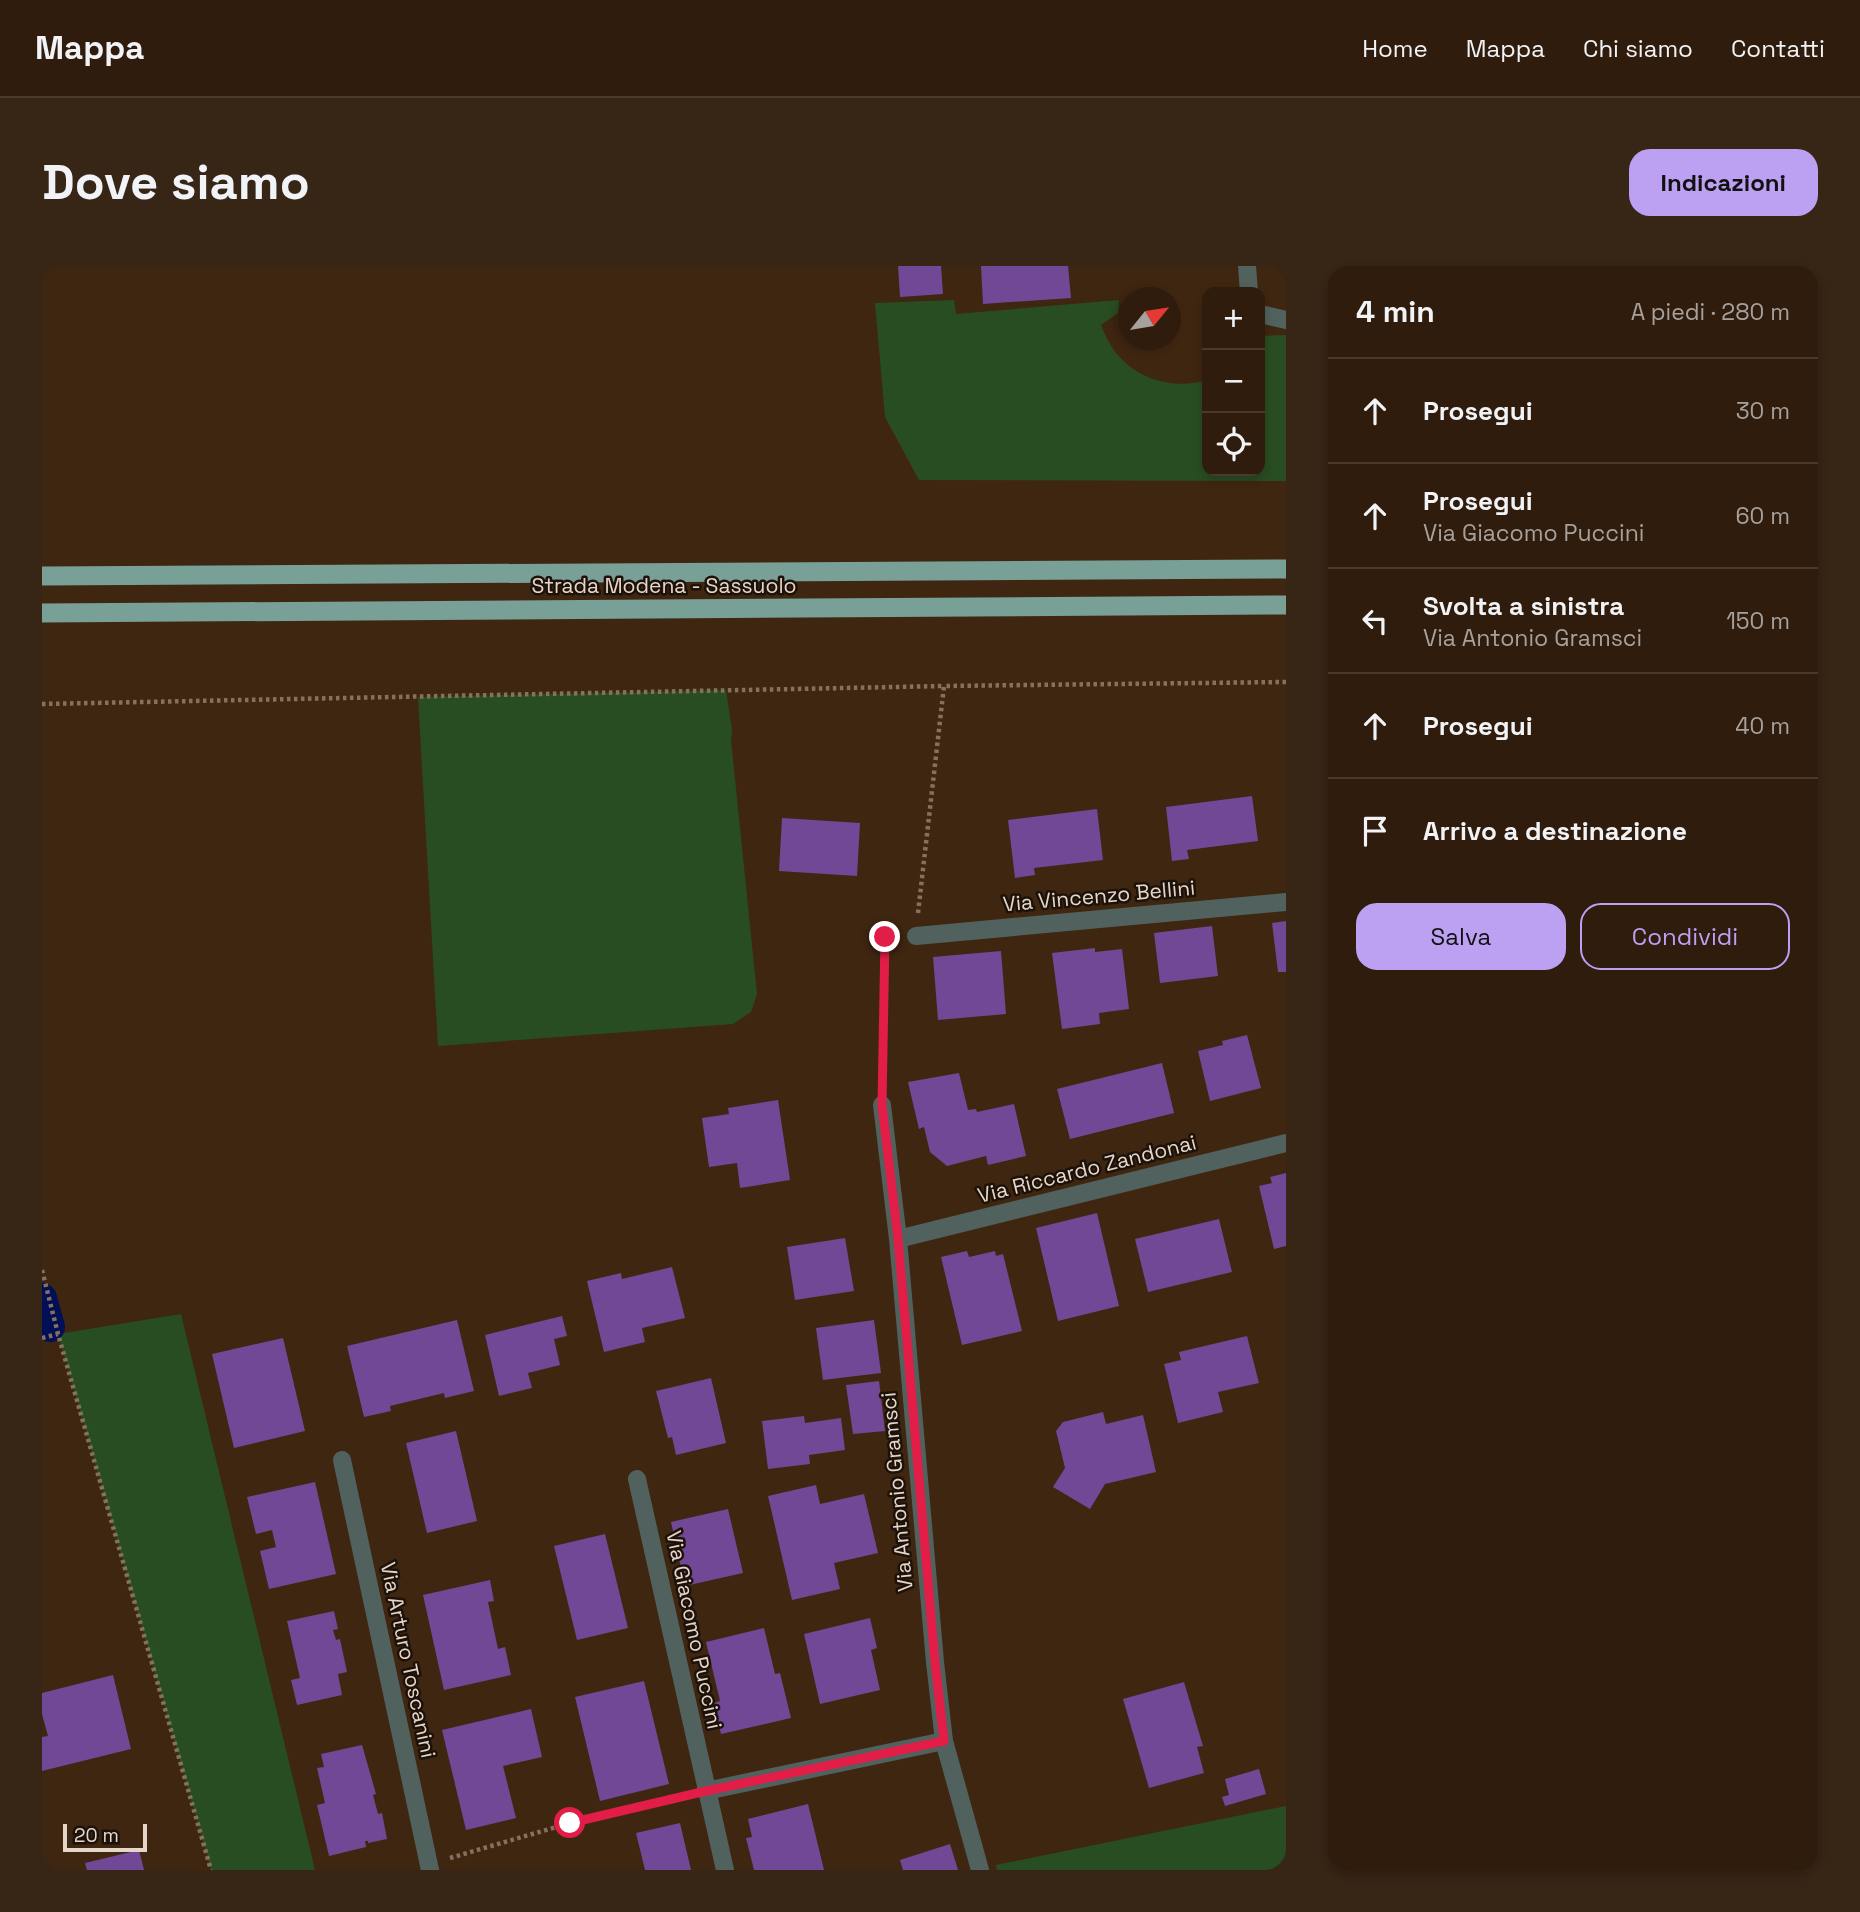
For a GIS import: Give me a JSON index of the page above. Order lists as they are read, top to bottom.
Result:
{
  "streets": {
    "highway": ["Strada Modena - Sassuolo"],
    "street": [
      "Via Vincenzo Bellini",
      "Via Riccardo Zandonai",
      "Via Antonio Gramsci",
      "Via Giacomo Puccini",
      "Via Arturo Toscanini"
    ]
  },
  "crossings": [
    ["Via Riccardo Zandonai", "Via Antonio Gramsci"]
  ],
  "scale_bar": "20 m",
  "north": "top right",
  "page": {
    "header": "Mappa",
    "nav": [
      "Home",
      "Mappa",
      "Chi siamo",
      "Contatti"
    ],
    "buttons": [
      "Indicazioni",
      ["Salva", "Condividi"]
    ],
    "title": "Dove siamo",
    "heading": ["4 min", "A piedi · 280 m"],
    "map_buttons": ["+", "−"],
    "list": [
      ["Prosegui", "30 m"],
      ["Prosegui", "Via Giacomo Puccini", "60 m"],
      ["Svolta a sinistra", "Via Antonio Gramsci", "150 m"],
      ["Prosegui", "40 m"],
      "Arrivo a destinazione"
    ],
    "scale": "20 m"
  }
}
